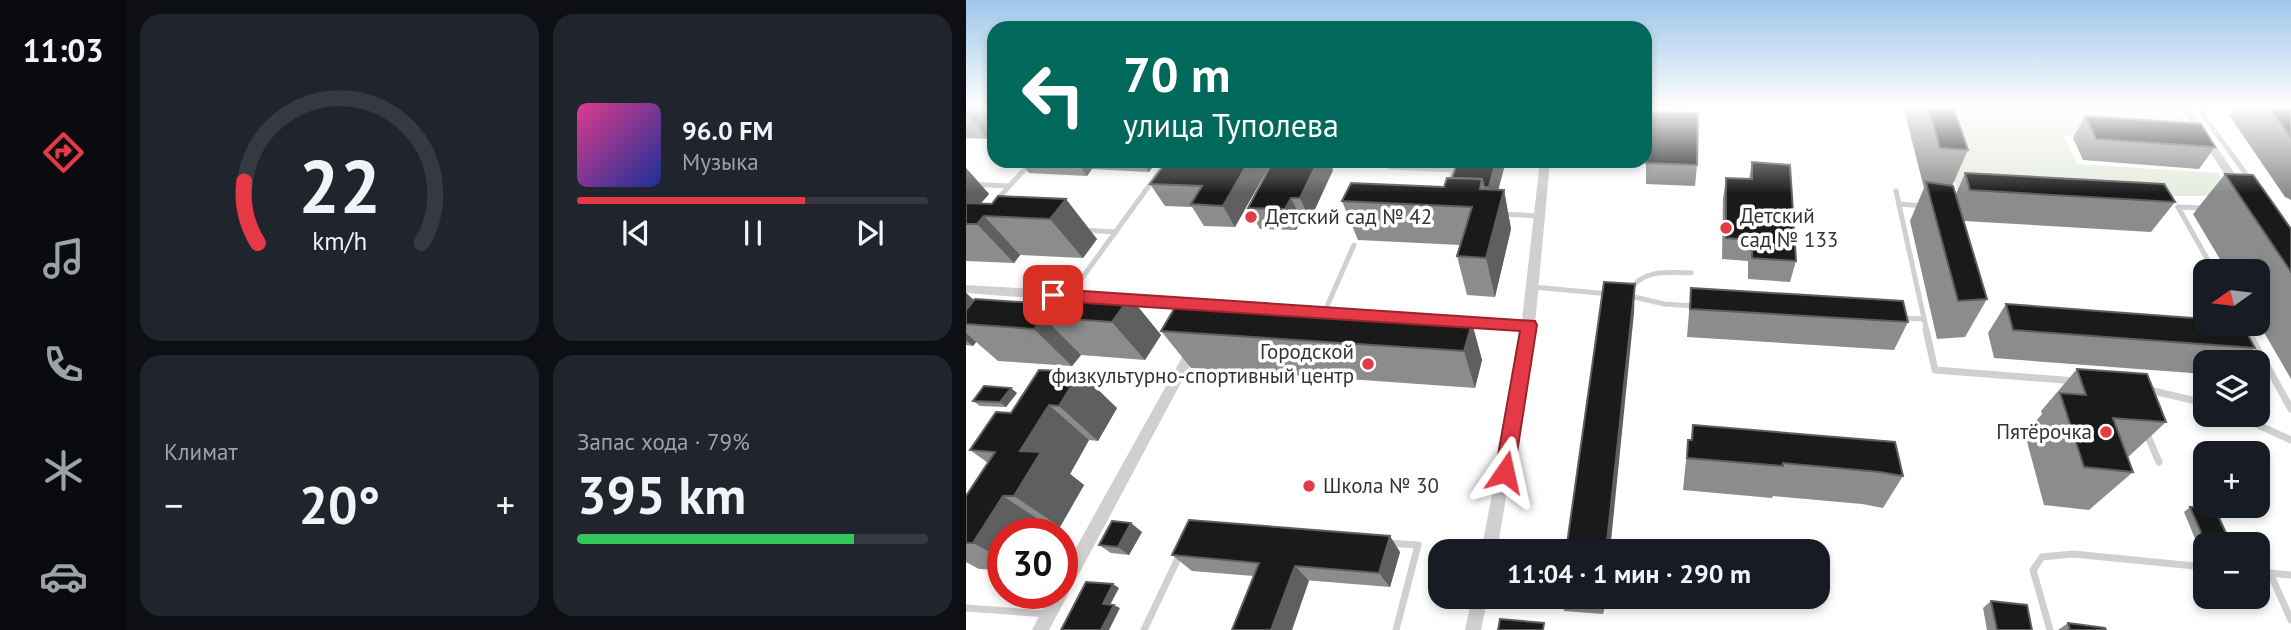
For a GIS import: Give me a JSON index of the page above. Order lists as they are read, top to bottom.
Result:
{
  "places": [
    "Детский сад № 42",
    "Детский сад № 133",
    "Городской физкультурно-спортивный центр",
    "Пятёрочка",
    "Школа № 30"
  ],
  "north": "left",
  "page": {
    "tabs": "11:03",
    "turn": ["70 m", "улица Туполева"],
    "song": ["96.0 FM", "Музыка"],
    "map_buttons": ["+", "−"],
    "tile": [
      "Климат",
      ["Запас хода · 79%", "395 km"]
    ],
    "heat": ["−", "20°", "+"],
    "limit": "30",
    "trip": "11:04 · 1 мин · 290 m",
    "gauge": ["22", "km/h"]
  }
}
